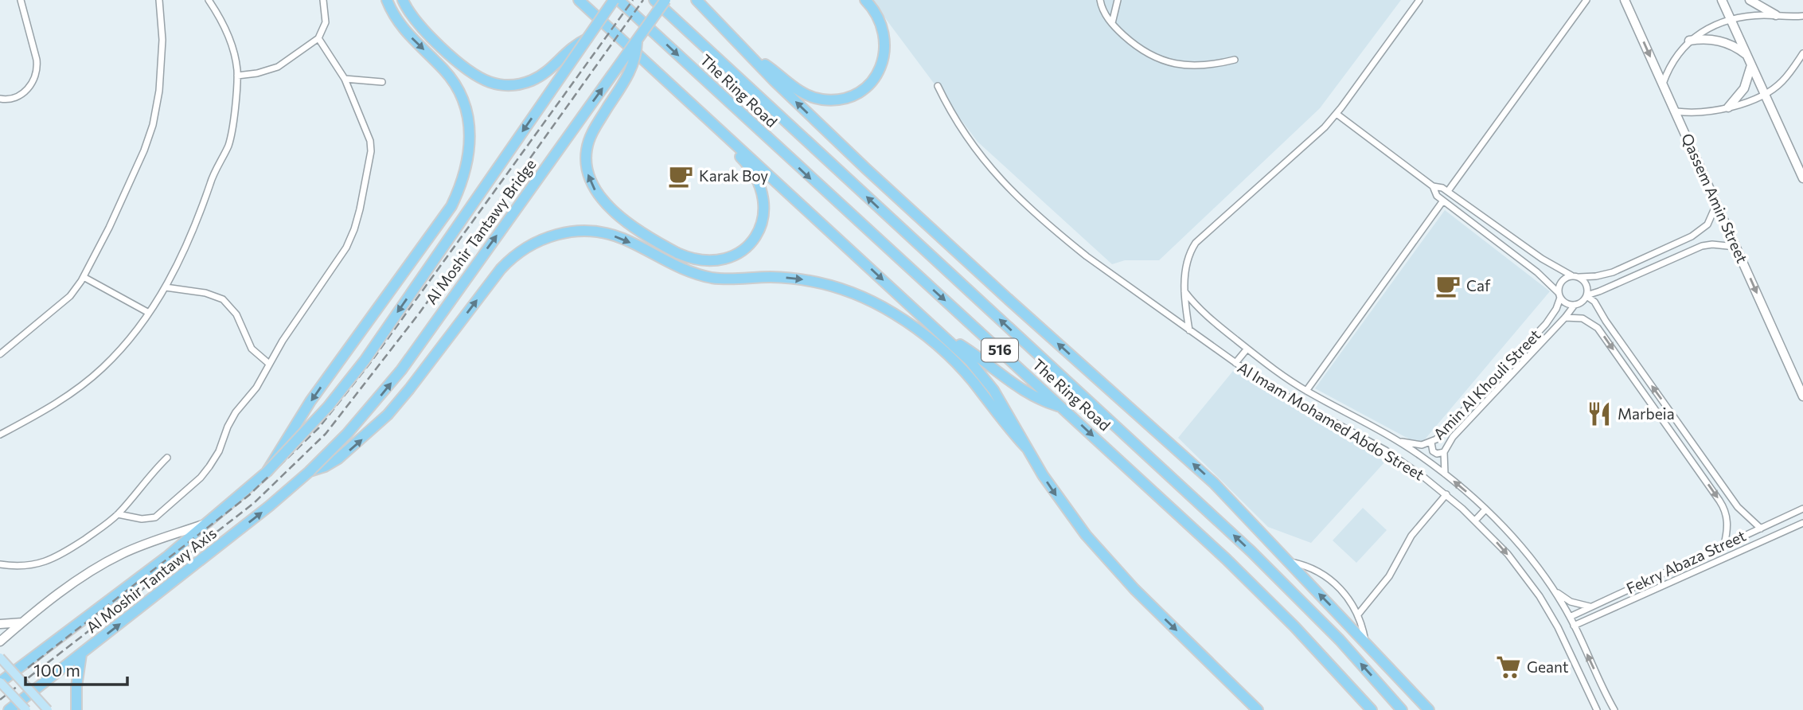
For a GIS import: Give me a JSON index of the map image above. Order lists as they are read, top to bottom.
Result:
{
  "streets": {
    "highway": [
      "The Ring Road",
      "Al Moshir Tantawy Bridge",
      "516",
      "Al Moshir Tantawy Axis"
    ],
    "main road": ["Qassem Amin Street"],
    "street": ["Amin Al Khouli Street", "Al Imam Mohamed Abdo Street", "Fekry Abaza Street"]
  },
  "crossings": [
    ["The Ring Road", "Al Moshir Tantawy Bridge"],
    ["Al Moshir Tantawy Bridge", "Al Moshir Tantawy Axis"],
    ["Amin Al Khouli Street", "Al Imam Mohamed Abdo Street"],
    ["Al Imam Mohamed Abdo Street", "Fekry Abaza Street"]
  ],
  "one_way": ["Qassem Amin Street"],
  "places": {
    "cafe": ["Karak Boy", "Caf"],
    "restaurant": ["Marbeia"],
    "supermarket": ["Geant"]
  },
  "scale_bar": "100 m"
}
